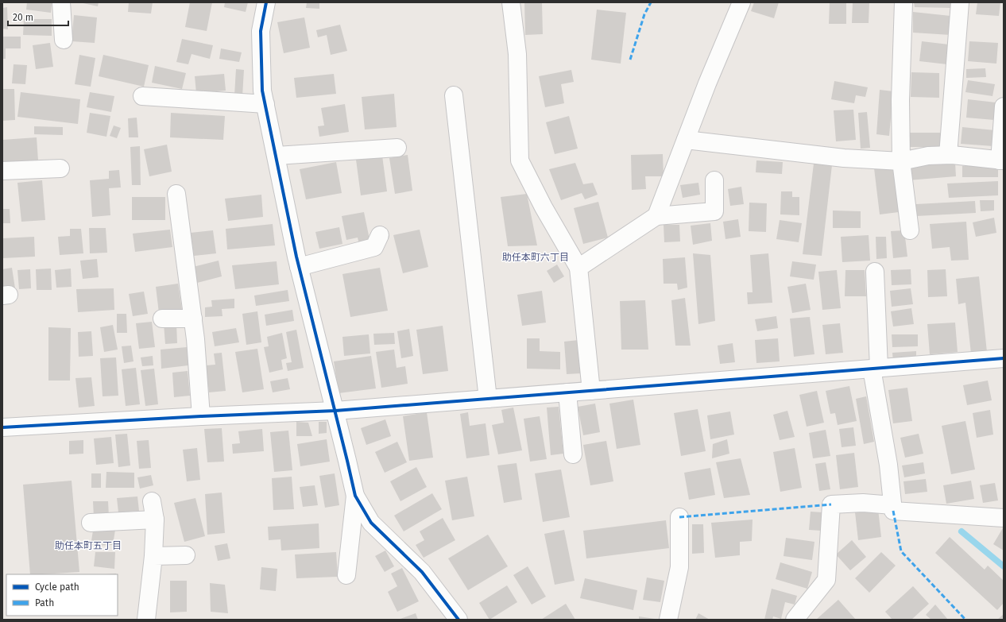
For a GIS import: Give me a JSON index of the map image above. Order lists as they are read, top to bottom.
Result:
{
  "districts": ["助任本町六丁目", "助任本町五丁目"],
  "legend": ["Cycle path", "Path"],
  "scale_bar": "20 m"
}
